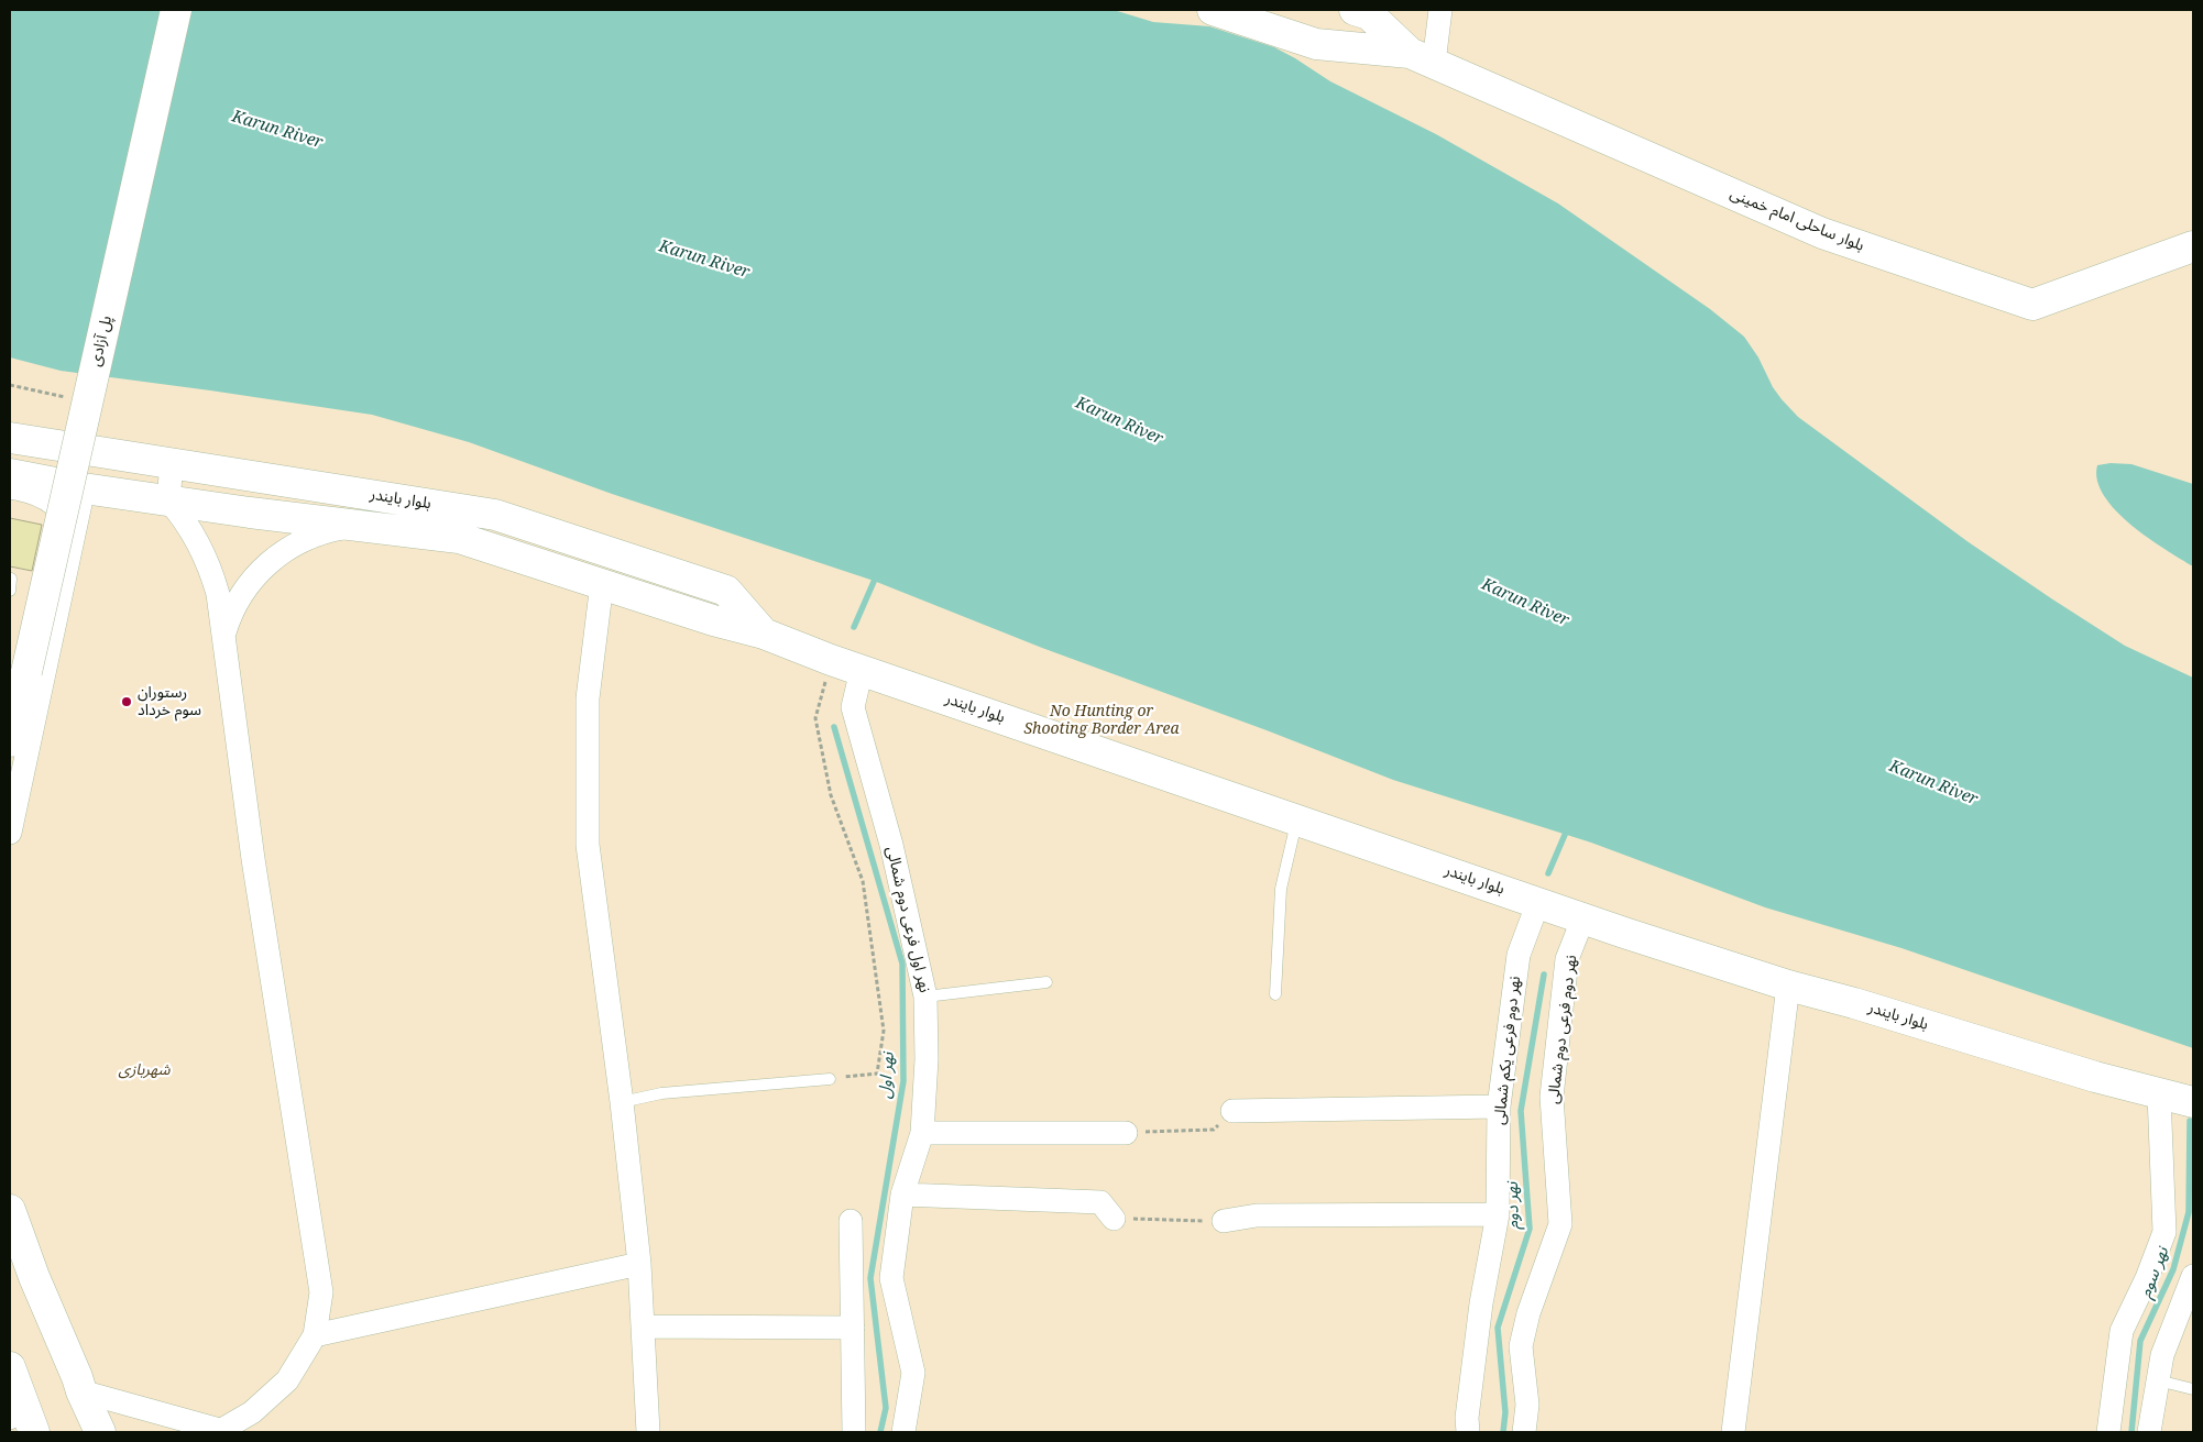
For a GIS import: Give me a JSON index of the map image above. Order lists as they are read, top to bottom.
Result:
{
  "streets": {
    "street": [
      "بلوار ساحلی امام خمینی",
      "پل آزادی",
      "بلوار بایندر",
      "نهر اول فرعی دوم شمالی",
      "نهر دوم فرعی دوم شمالی",
      "نهر دوم فرعی یکم شمالی"
    ]
  },
  "crossings": [
    ["بلوار بایندر", "نهر اول فرعی دوم شمالی"],
    ["بلوار بایندر", "نهر دوم فرعی دوم شمالی"],
    ["بلوار بایندر", "نهر دوم فرعی یکم شمالی"]
  ],
  "water": [
    "Karun River",
    "نهر اول",
    "نهر دوم",
    "نهر سوم"
  ],
  "parks": ["No Hunting or Shooting Border Area", "شهربازی"],
  "places": ["رستوران سوم خرداد"]
}
